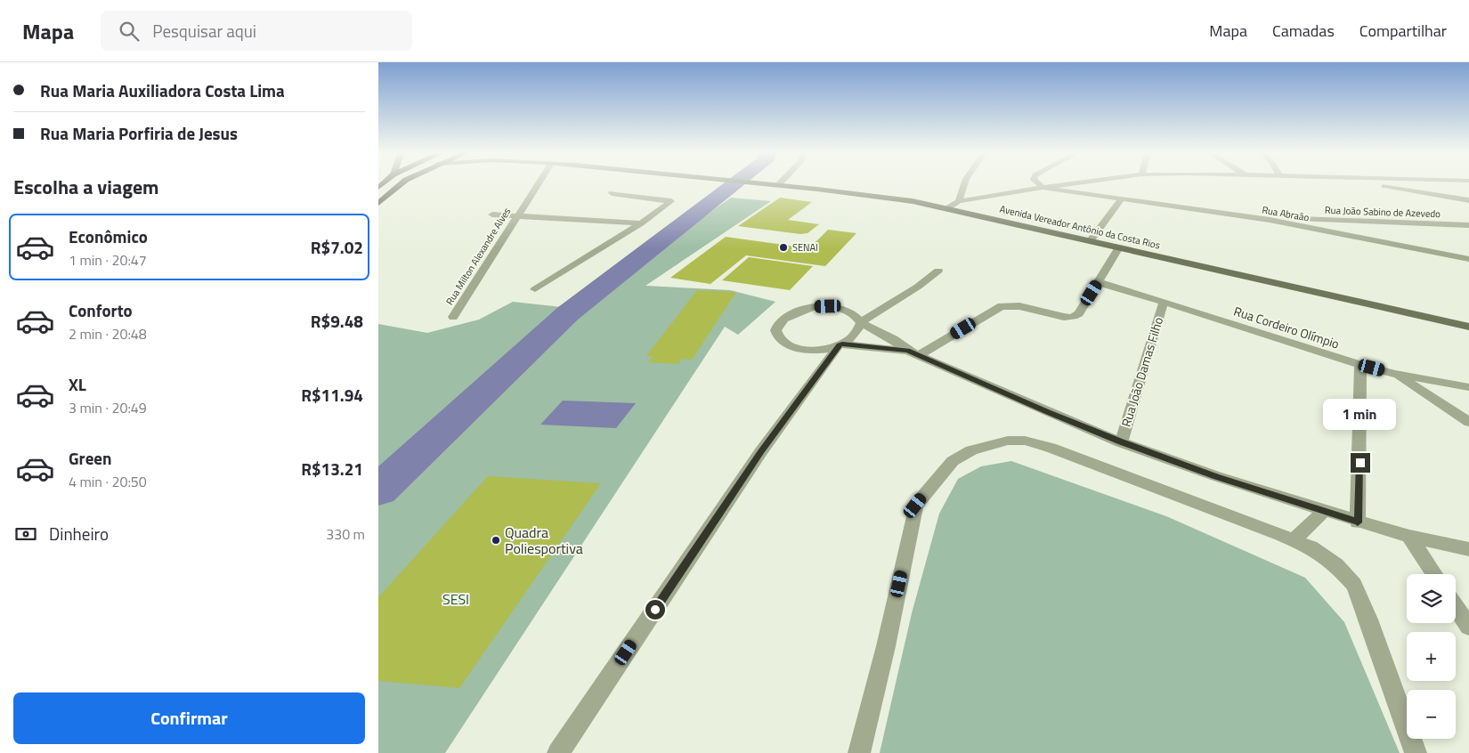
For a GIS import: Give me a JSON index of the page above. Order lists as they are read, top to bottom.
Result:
{
  "streets": {
    "main road": ["Avenida Vereador Antônio da Costa Rios"],
    "street": [
      "Rua João Sabino de Azevedo",
      "Rua Abraão",
      "Rua Milton Alexandre Alves",
      "Rua Cordeiro Olímpio",
      "Rua João Damas Filho"
    ]
  },
  "crossings": [
    ["Rua João Sabino de Azevedo", "Rua Abraão"],
    ["Rua Cordeiro Olímpio", "Rua João Damas Filho"]
  ],
  "parks": ["SESI"],
  "places": ["SENAI", "Quadra Poliesportiva"],
  "page": {
    "header": "Mapa",
    "search": "Pesquisar aqui",
    "nav": ["Mapa", "Camadas", "Compartilhar"],
    "banner": ["Rua Maria Auxiliadora Costa Lima", "Rua Maria Porfiria de Jesus"],
    "heading": "Escolha a viagem",
    "list": [
      {
        "name": "Econômico",
        "note": "1 min · 20:47",
        "value": "R$7.02"
      },
      {
        "name": "Conforto",
        "note": "2 min · 20:48",
        "value": "R$9.48"
      },
      {
        "name": "XL",
        "note": "3 min · 20:49",
        "value": "R$11.94"
      },
      {
        "name": "Green",
        "note": "4 min · 20:50",
        "value": "R$13.21"
      }
    ],
    "bubble": "1 min",
    "pay": ["Dinheiro", "330 m"],
    "map_buttons": ["+", "−"],
    "buttons": "Confirmar"
  }
}
